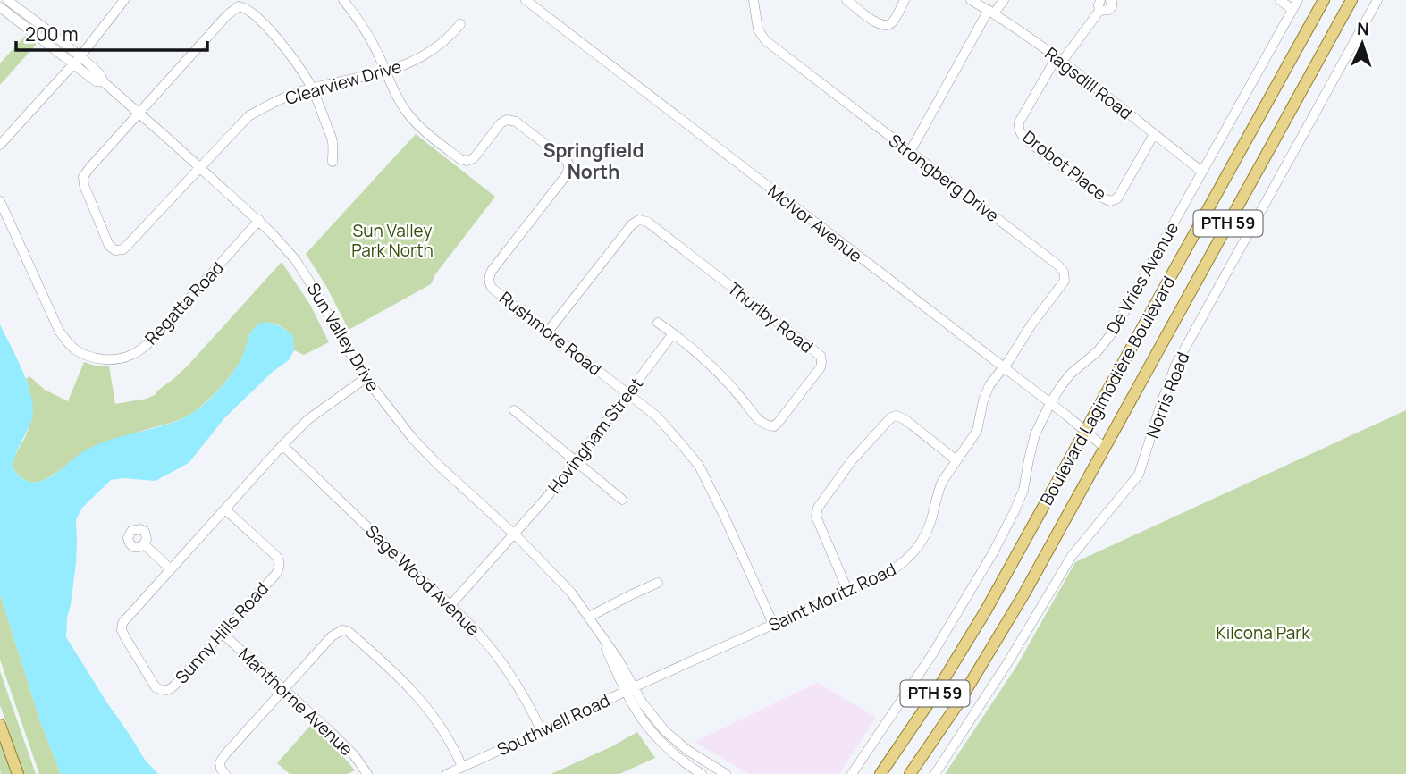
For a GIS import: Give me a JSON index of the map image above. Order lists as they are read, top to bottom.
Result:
{
  "streets": {
    "main road": ["PTH 59", "Boulevard Lagimodière Boulevard"],
    "street": [
      "Clearview Drive",
      "Ragsdill Road",
      "Drobot Place",
      "Strongberg Drive",
      "McIvor Avenue",
      "De Vries Avenue",
      "Regatta Road",
      "Thurlby Road",
      "Rushmore Road",
      "Sun Valley Drive",
      "Norris Road",
      "Hovingham Street",
      "Sage Wood Avenue",
      "Saint Moritz Road",
      "Sunny Hills Road",
      "Manthorne Avenue",
      "Southwell Road"
    ]
  },
  "crossings": [
    ["Clearview Drive", "Rushmore Road"],
    ["Clearview Drive", "Sun Valley Drive"],
    ["Ragsdill Road", "Drobot Place"],
    ["Ragsdill Road", "De Vries Avenue"],
    ["Strongberg Drive", "McIvor Avenue"],
    ["Strongberg Drive", "Saint Moritz Road"],
    ["McIvor Avenue", "De Vries Avenue"],
    ["McIvor Avenue", "Boulevard Lagimodière Boulevard"],
    ["McIvor Avenue", "Saint Moritz Road"],
    ["Regatta Road", "Sun Valley Drive"],
    ["Thurlby Road", "Rushmore Road"],
    ["Thurlby Road", "Hovingham Street"],
    ["Rushmore Road", "Hovingham Street"],
    ["Rushmore Road", "Saint Moritz Road"],
    ["Sun Valley Drive", "Hovingham Street"],
    ["Sun Valley Drive", "Saint Moritz Road"],
    ["Sun Valley Drive", "Sunny Hills Road"],
    ["Sun Valley Drive", "Southwell Road"],
    ["Hovingham Street", "Sage Wood Avenue"],
    ["Sage Wood Avenue", "Sunny Hills Road"],
    ["Sage Wood Avenue", "Southwell Road"],
    ["Saint Moritz Road", "Southwell Road"],
    ["Sunny Hills Road", "Manthorne Avenue"]
  ],
  "districts": ["Springfield North"],
  "parks": ["Sun Valley Park North", "Kilcona Park"],
  "scale_bar": "200 m",
  "north": "top"
}
